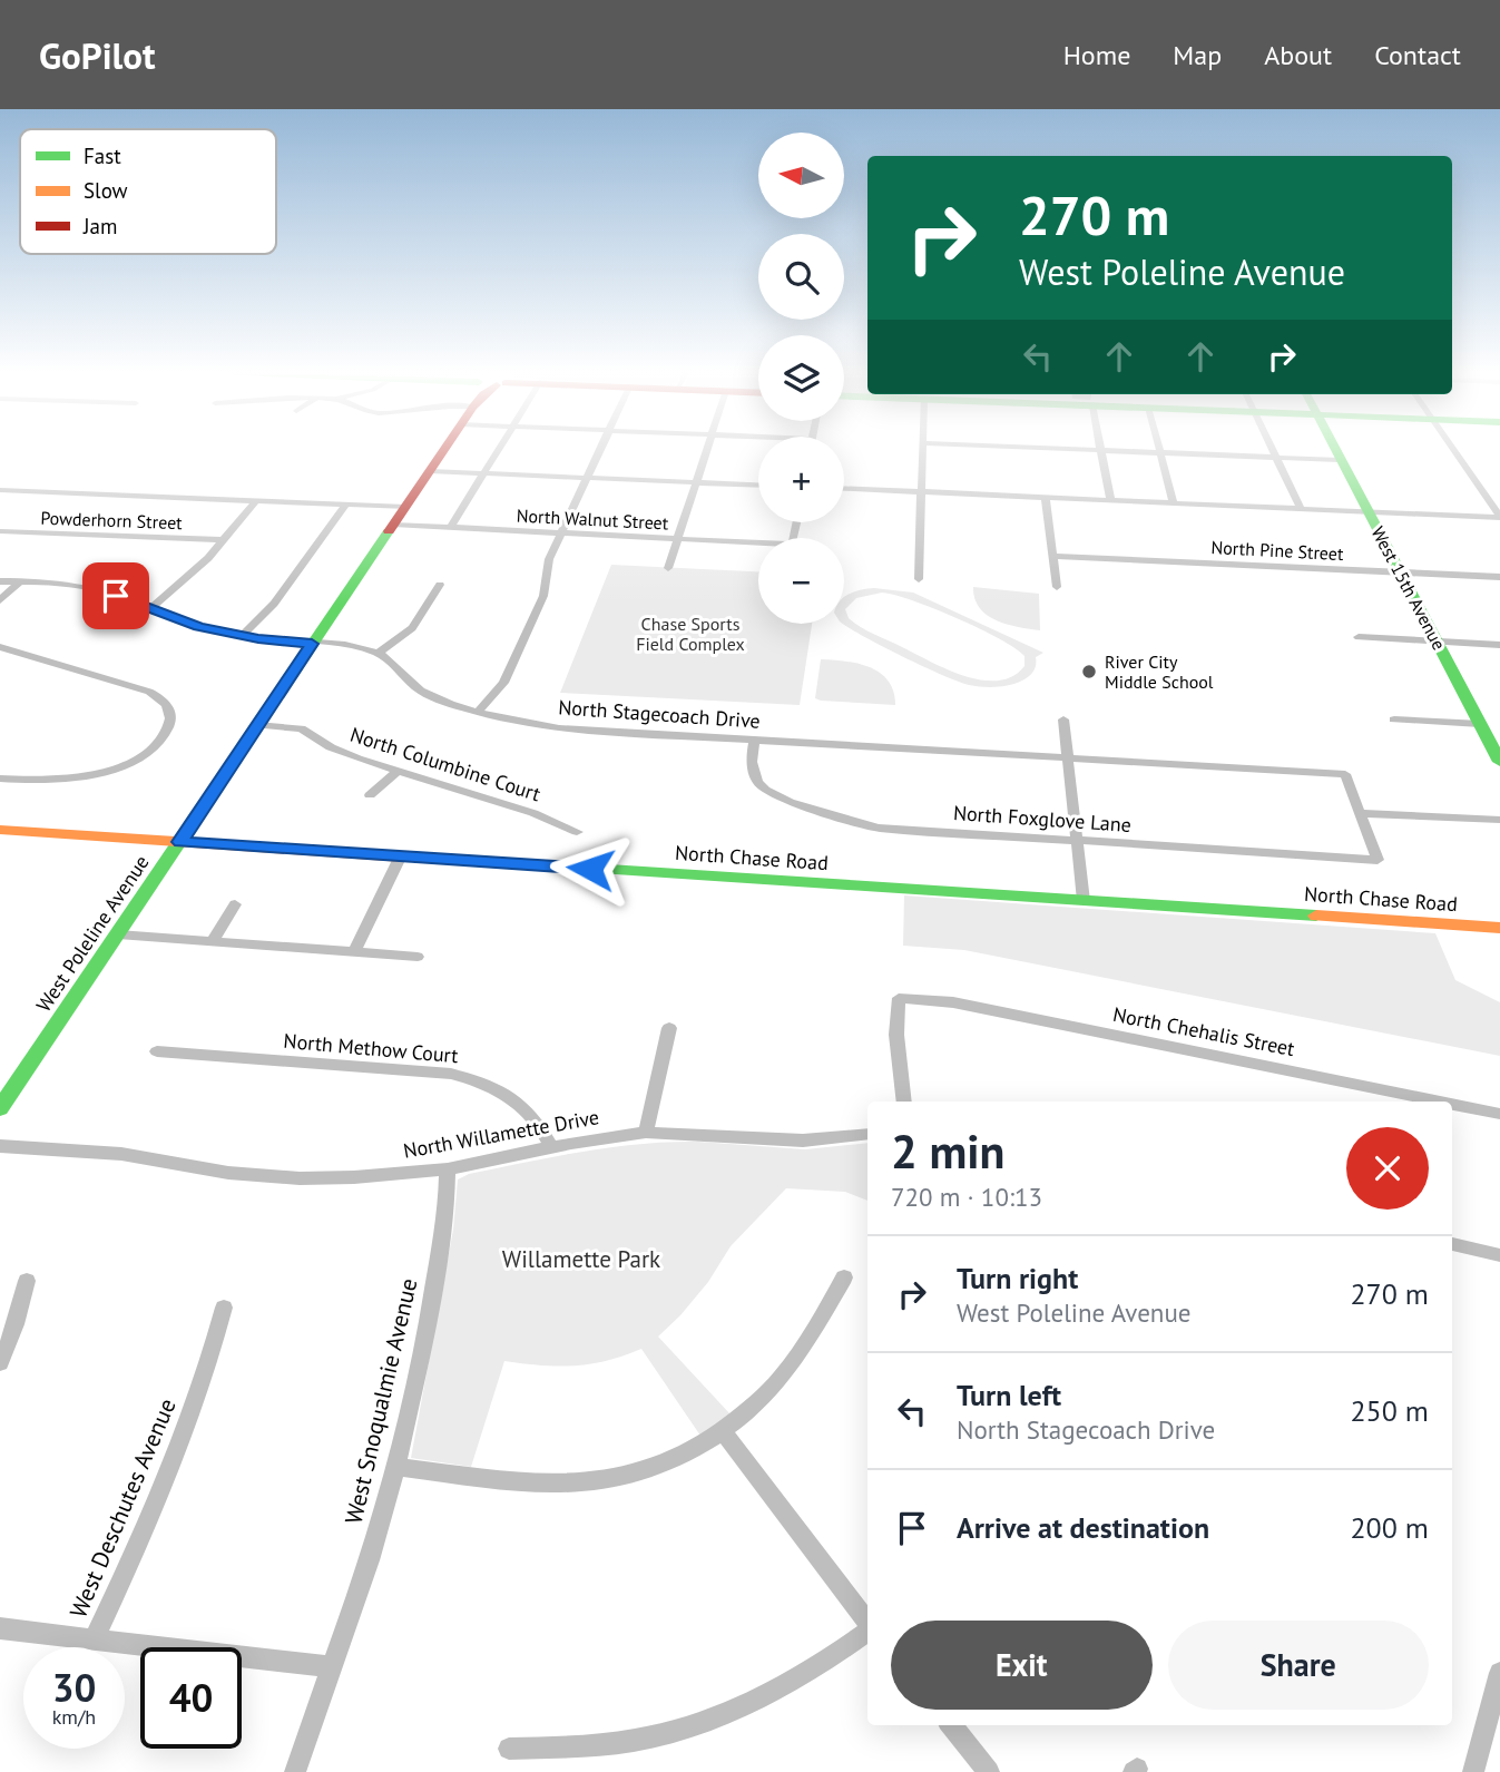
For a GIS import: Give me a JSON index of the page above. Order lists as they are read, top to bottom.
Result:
{
  "streets": {
    "street": [
      "North Walnut Street",
      "Powderhorn Street",
      "North Pine Street",
      "West 15th Avenue",
      "North Stagecoach Drive",
      "North Columbine Court",
      "North Foxglove Lane",
      "North Chase Road",
      "West Poleline Avenue",
      "North Chehalis Street",
      "North Methow Court",
      "North Willamette Drive",
      "West Snoqualmie Avenue",
      "West Deschutes Avenue"
    ]
  },
  "crossings": [
    ["North Walnut Street", "West Poleline Avenue"],
    ["North Pine Street", "West 15th Avenue"],
    ["North Stagecoach Drive", "North Foxglove Lane"],
    ["North Columbine Court", "West Poleline Avenue"],
    ["North Chase Road", "West Poleline Avenue"],
    ["North Methow Court", "North Willamette Drive"],
    ["North Willamette Drive", "West Snoqualmie Avenue"]
  ],
  "parks": ["Chase Sports Field Complex", "Willamette Park"],
  "places": ["River City Middle School"],
  "legend": ["Fast", "Slow", "Jam"],
  "north": "left",
  "page": {
    "header": "GoPilot",
    "nav": [
      "Home",
      "Map",
      "About",
      "Contact"
    ],
    "map_buttons": ["+", "−"],
    "turn": ["270 m", "West Poleline Avenue"],
    "heading": ["2 min", "720 m · 10:13"],
    "list": [
      {
        "name": "Turn right",
        "note": "West Poleline Avenue",
        "value": "270 m"
      },
      {
        "name": "Turn left",
        "note": "North Stagecoach Drive",
        "value": "250 m"
      },
      {
        "name": "Arrive at destination",
        "value": "200 m"
      }
    ],
    "buttons": ["Exit", "Share"],
    "speed": "30 km/h",
    "limit": "40"
  }
}
